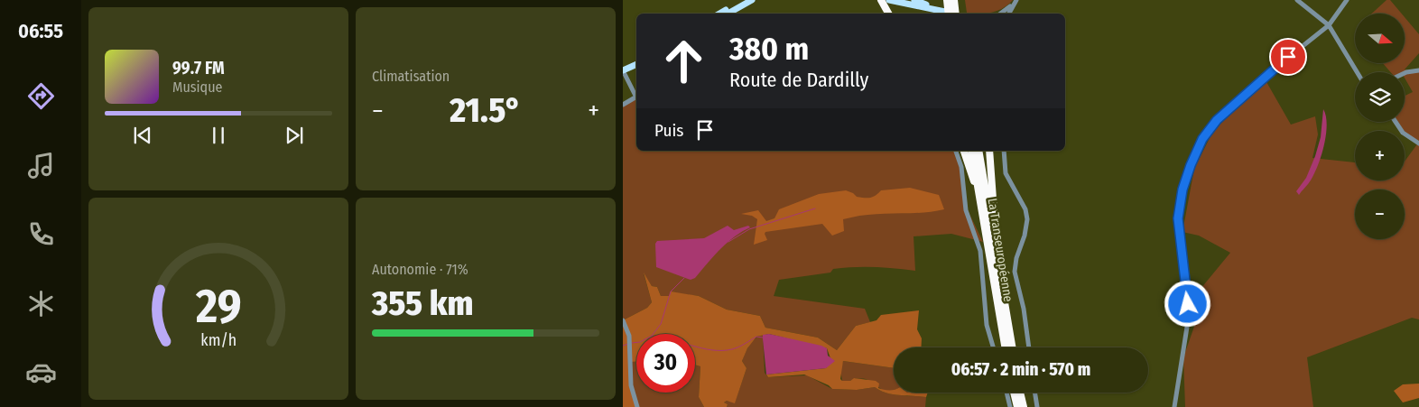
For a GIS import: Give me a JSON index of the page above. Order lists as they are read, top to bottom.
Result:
{
  "streets": {
    "highway": ["La Transeuropéenne"]
  },
  "north": "right",
  "page": {
    "tabs": "06:55",
    "tile": [
      "Climatisation",
      ["Autonomie · 71%", "355 km"]
    ],
    "map_buttons": ["+", "−"],
    "turn": ["380 m", "Route de Dardilly"],
    "song": ["99.7 FM", "Musique"],
    "heat": ["−", "21.5°", "+"],
    "then": "Puis",
    "limit": "30",
    "trip": "06:57 · 2 min · 570 m",
    "gauge": ["29", "km/h"]
  }
}
